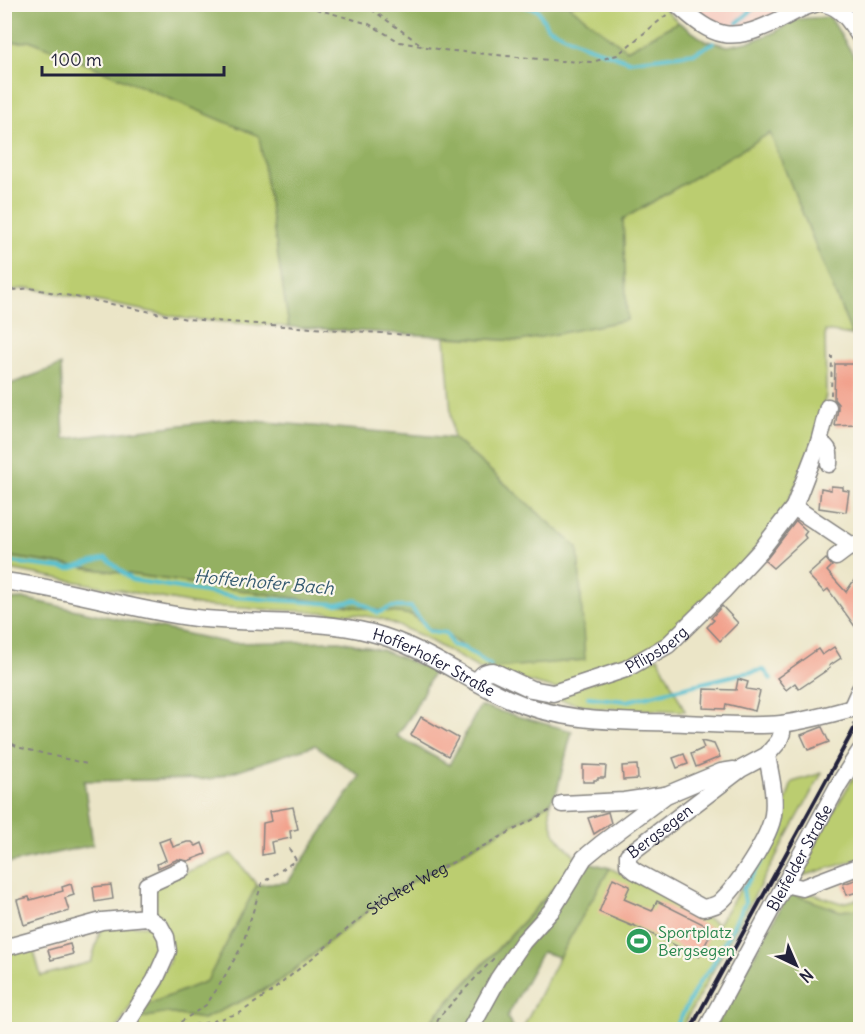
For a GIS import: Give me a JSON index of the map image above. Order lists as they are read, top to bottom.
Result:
{
  "streets": {
    "street": [
      "Pflipsberg",
      "Hofferhofer Straße",
      "Bergsegen",
      "Bleifelder Straße"
    ],
    "path": ["Stöcker Weg"]
  },
  "crossings": [
    ["Pflipsberg", "Hofferhofer Straße"]
  ],
  "water": ["Hofferhofer Bach"],
  "places": {
    "sports": ["Sportplatz Bergsegen"]
  },
  "scale_bar": "100 m",
  "north": "bottom right"
}
